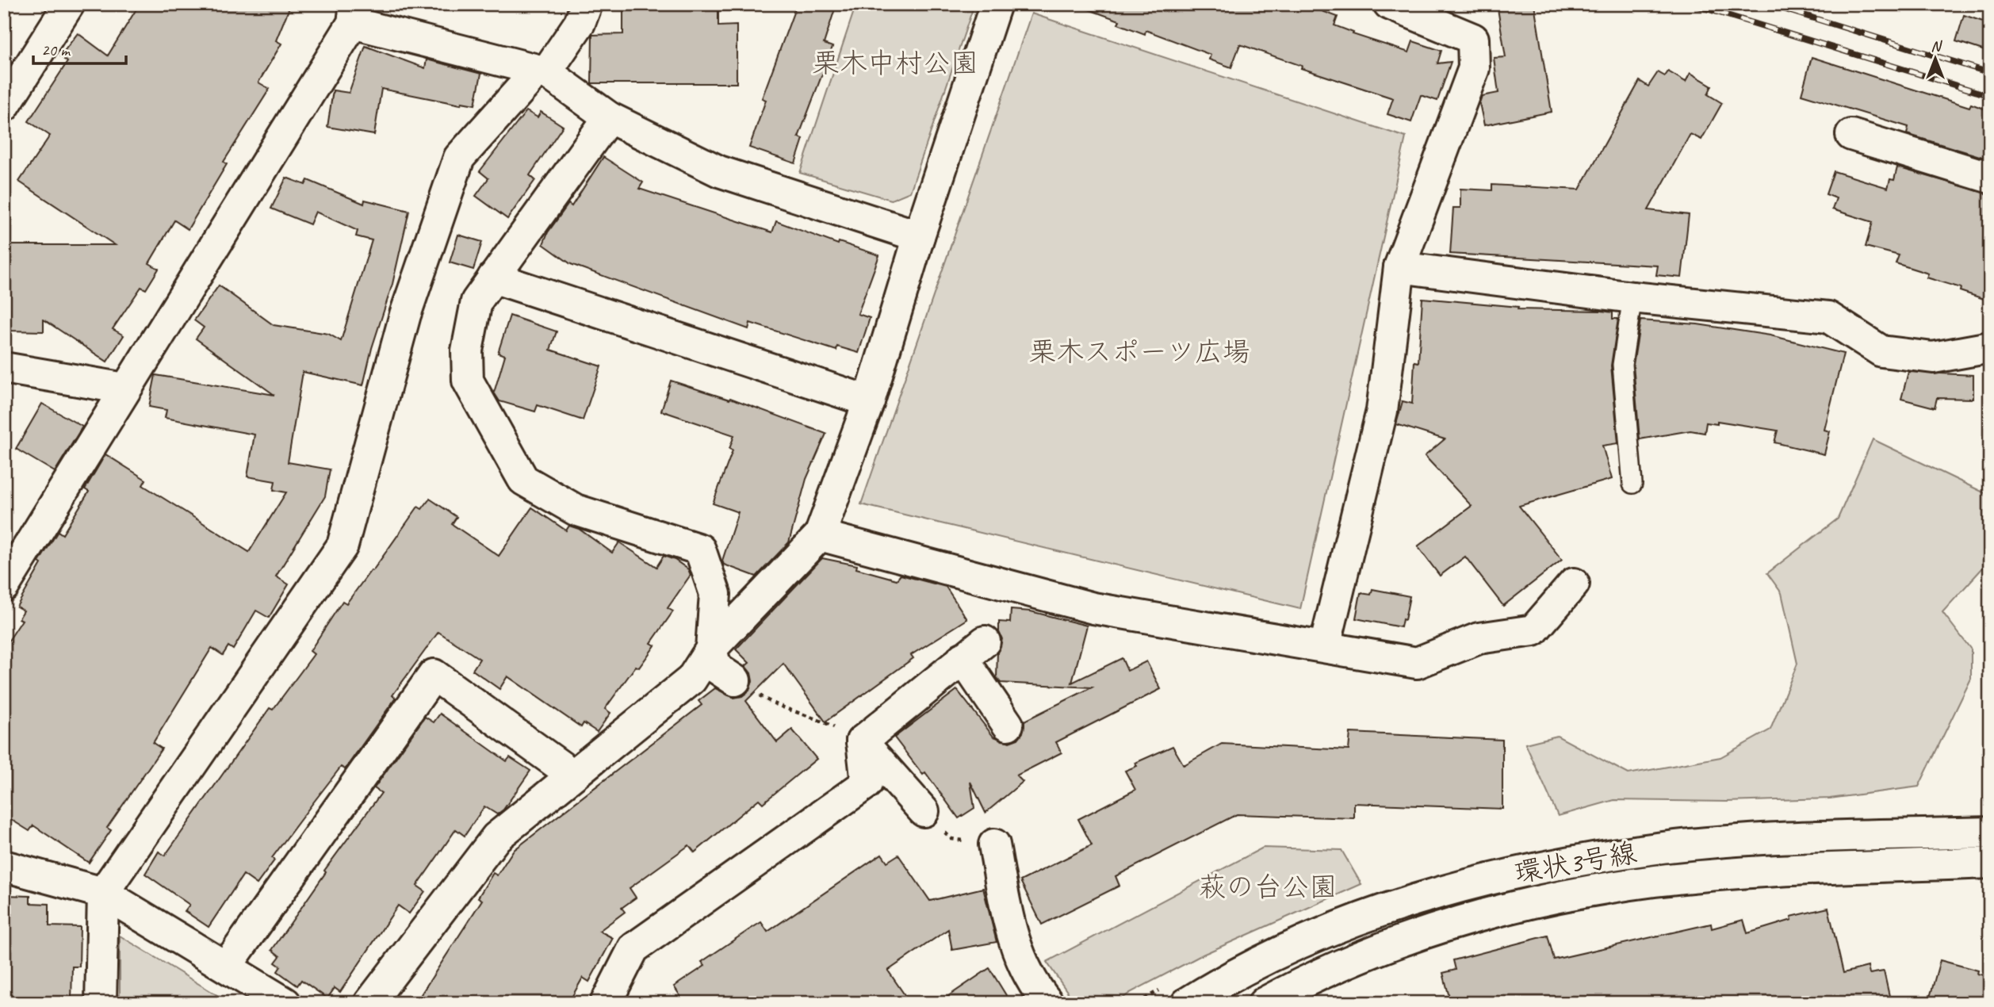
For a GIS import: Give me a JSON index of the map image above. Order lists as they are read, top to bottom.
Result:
{
  "streets": {
    "street": ["環状3号線"]
  },
  "parks": ["栗木中村公園", "栗木スポーツ広場", "萩の台公園"],
  "scale_bar": "20 m",
  "north": "top"
}
